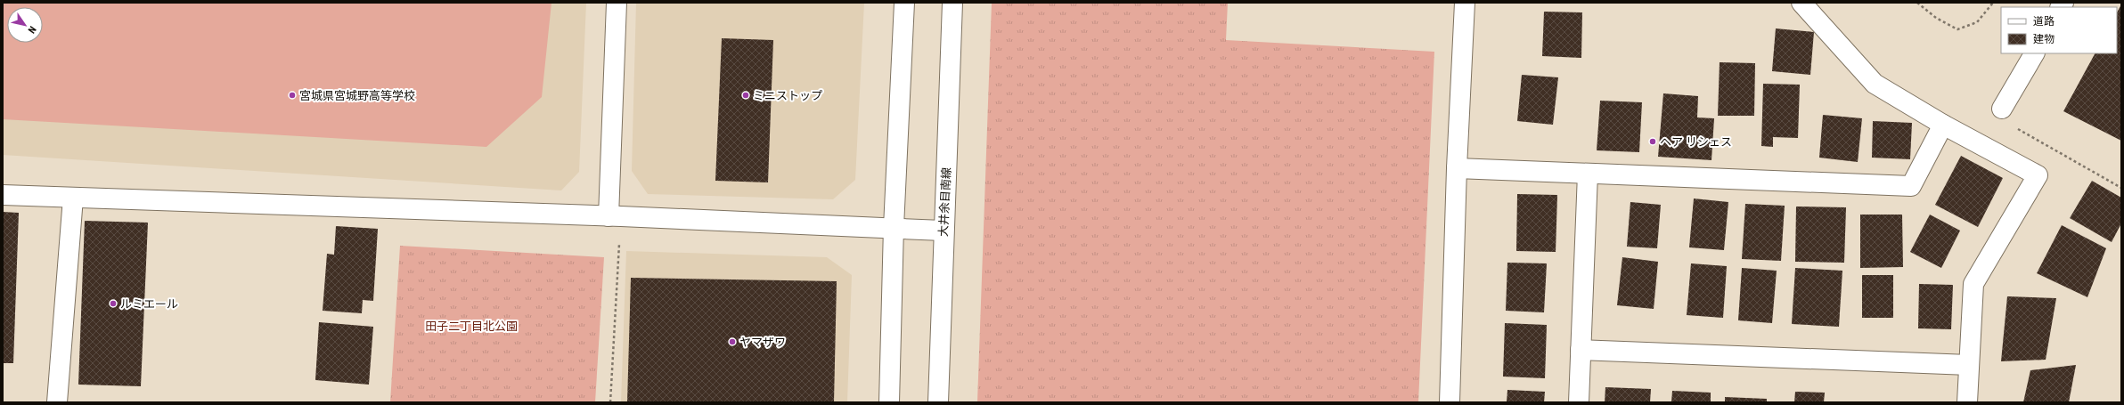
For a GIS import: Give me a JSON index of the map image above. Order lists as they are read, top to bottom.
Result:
{
  "streets": {
    "street": ["大井余目南線"]
  },
  "parks": ["田子二丁目北公園"],
  "places": [
    "宮城県宮城野高等学校",
    "ミニストップ",
    "ヘア リシェス",
    "ルミエール",
    "ヤマザワ"
  ],
  "legend": ["道路", "建物"],
  "north": "bottom right"
}
